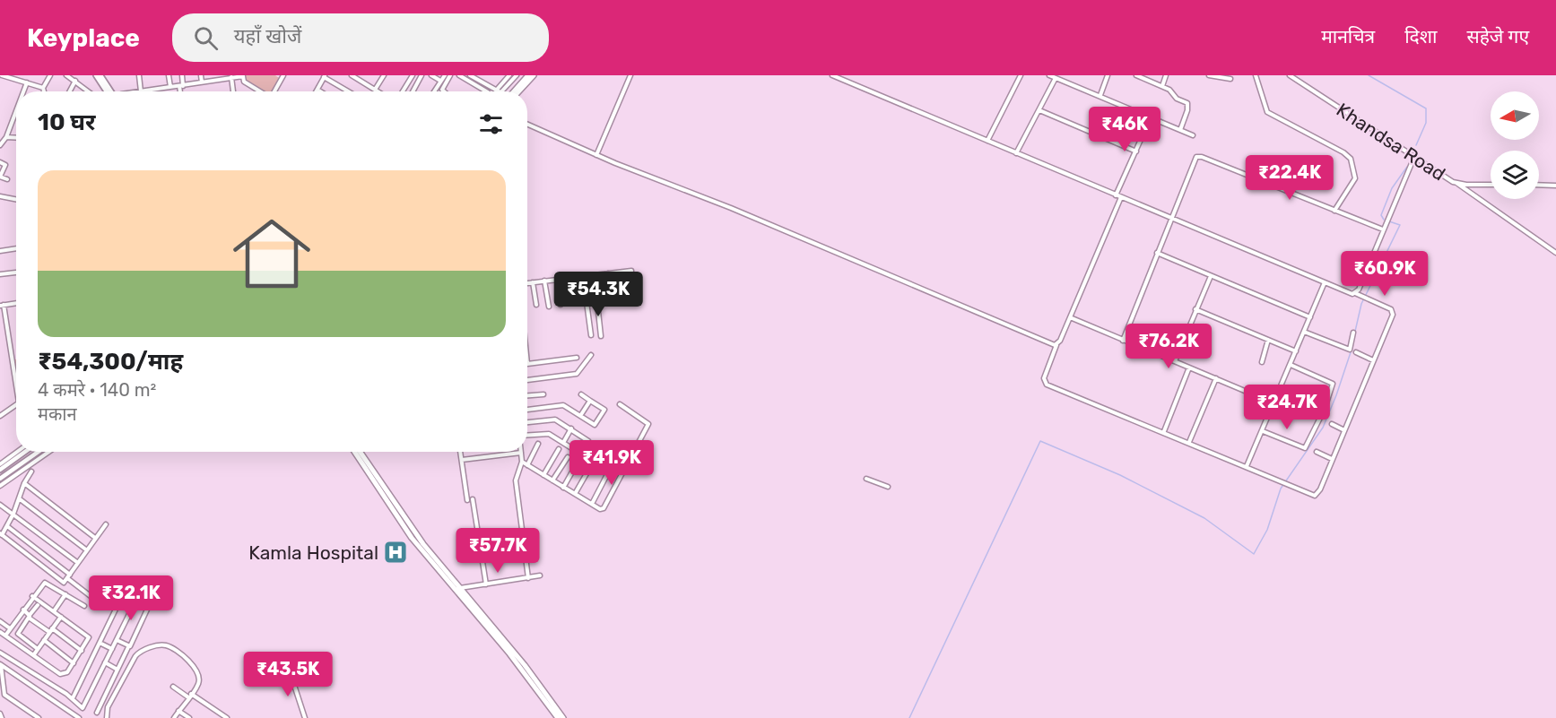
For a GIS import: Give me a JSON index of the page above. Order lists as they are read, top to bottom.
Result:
{
  "streets": {
    "street": ["Khandsa Road"]
  },
  "places": {
    "hospital": ["Kamla Hospital"]
  },
  "north": "left",
  "page": {
    "header": "Keyplace",
    "search": "यहाँ खोजें",
    "nav": ["मानचित्र", "दिशा", "सहेजे गए"],
    "heading": "10 घर",
    "price": [
      "₹46K",
      "₹22.4K",
      "₹60.9K",
      "₹54.3K",
      "₹76.2K",
      "₹24.7K",
      "₹41.9K",
      "₹57.7K",
      "₹32.1K",
      "₹43.5K"
    ],
    "list": [
      {
        "name": "₹54,300/माह",
        "note": "4 कमरे · 140 m² · मकान"
      }
    ]
  }
}
